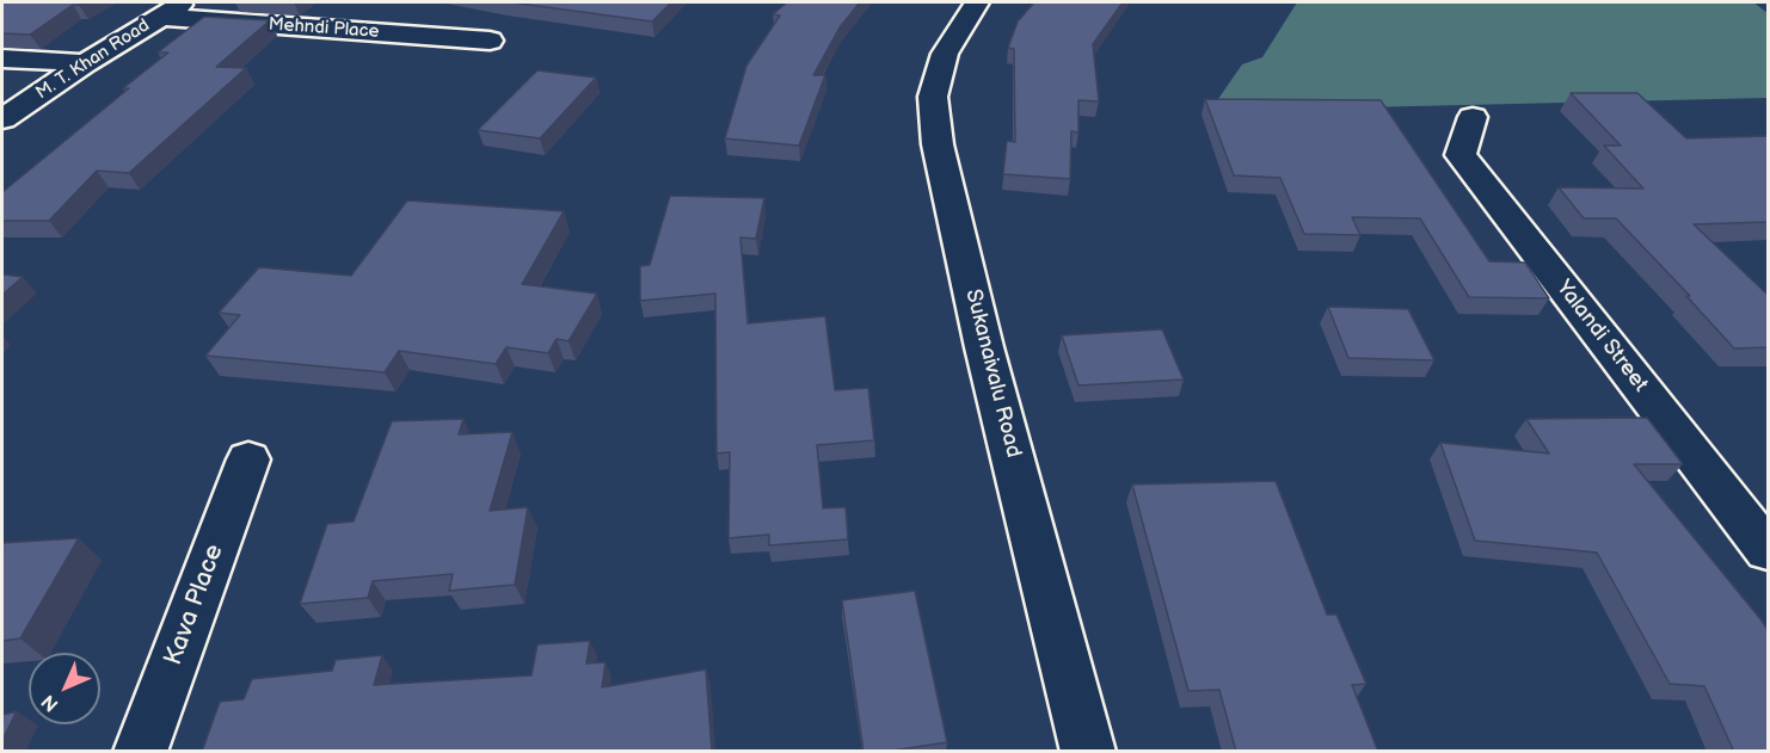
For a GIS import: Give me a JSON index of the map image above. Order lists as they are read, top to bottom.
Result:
{
  "streets": {
    "street": [
      "Mehndi Place",
      "M. T. Khan Road",
      "Yalandi Street",
      "Sukanaivalu Road",
      "Kava Place"
    ]
  },
  "crossings": [
    ["Mehndi Place", "M. T. Khan Road"]
  ],
  "north": "bottom left"
}
